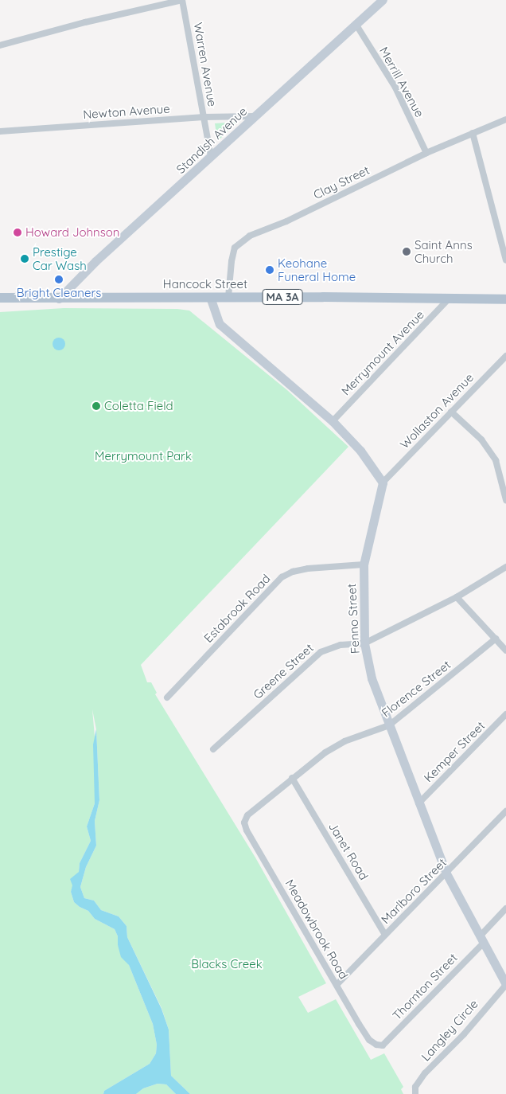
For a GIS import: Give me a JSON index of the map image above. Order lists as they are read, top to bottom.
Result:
{
  "streets": {
    "main road": ["Hancock Street", "MA 3A"],
    "street": [
      "Warren Avenue",
      "Merrill Avenue",
      "Newton Avenue",
      "Standish Avenue",
      "Clay Street",
      "Merrymount Avenue",
      "Wollaston Avenue",
      "Estabrook Road",
      "Fenno Street",
      "Greene Street",
      "Florence Street",
      "Kemper Street",
      "Janet Road",
      "Marlboro Street",
      "Meadowbrook Road",
      "Thornton Street",
      "Langley Circle"
    ]
  },
  "crossings": [
    ["Warren Avenue", "Newton Avenue"],
    ["Warren Avenue", "Standish Avenue"],
    ["Merrill Avenue", "Standish Avenue"],
    ["Merrill Avenue", "Clay Street"],
    ["Newton Avenue", "Standish Avenue"],
    ["Standish Avenue", "Hancock Street"],
    ["Clay Street", "Hancock Street"],
    ["Hancock Street", "Merrymount Avenue"],
    ["Wollaston Avenue", "Fenno Street"],
    ["Estabrook Road", "Fenno Street"],
    ["Fenno Street", "Greene Street"],
    ["Fenno Street", "Florence Street"],
    ["Fenno Street", "Kemper Street"],
    ["Fenno Street", "Marlboro Street"],
    ["Fenno Street", "Thornton Street"],
    ["Fenno Street", "Langley Circle"],
    ["Florence Street", "Janet Road"],
    ["Florence Street", "Meadowbrook Road"],
    ["Janet Road", "Marlboro Street"],
    ["Marlboro Street", "Meadowbrook Road"],
    ["Meadowbrook Road", "Thornton Street"]
  ],
  "parks": ["Merrymount Park", "Blacks Creek"],
  "places": [
    "Howard Johnson",
    "Saint Anns Church",
    "Prestige Car Wash",
    "Keohane Funeral Home",
    "Bright Cleaners",
    "Coletta Field"
  ]
}
